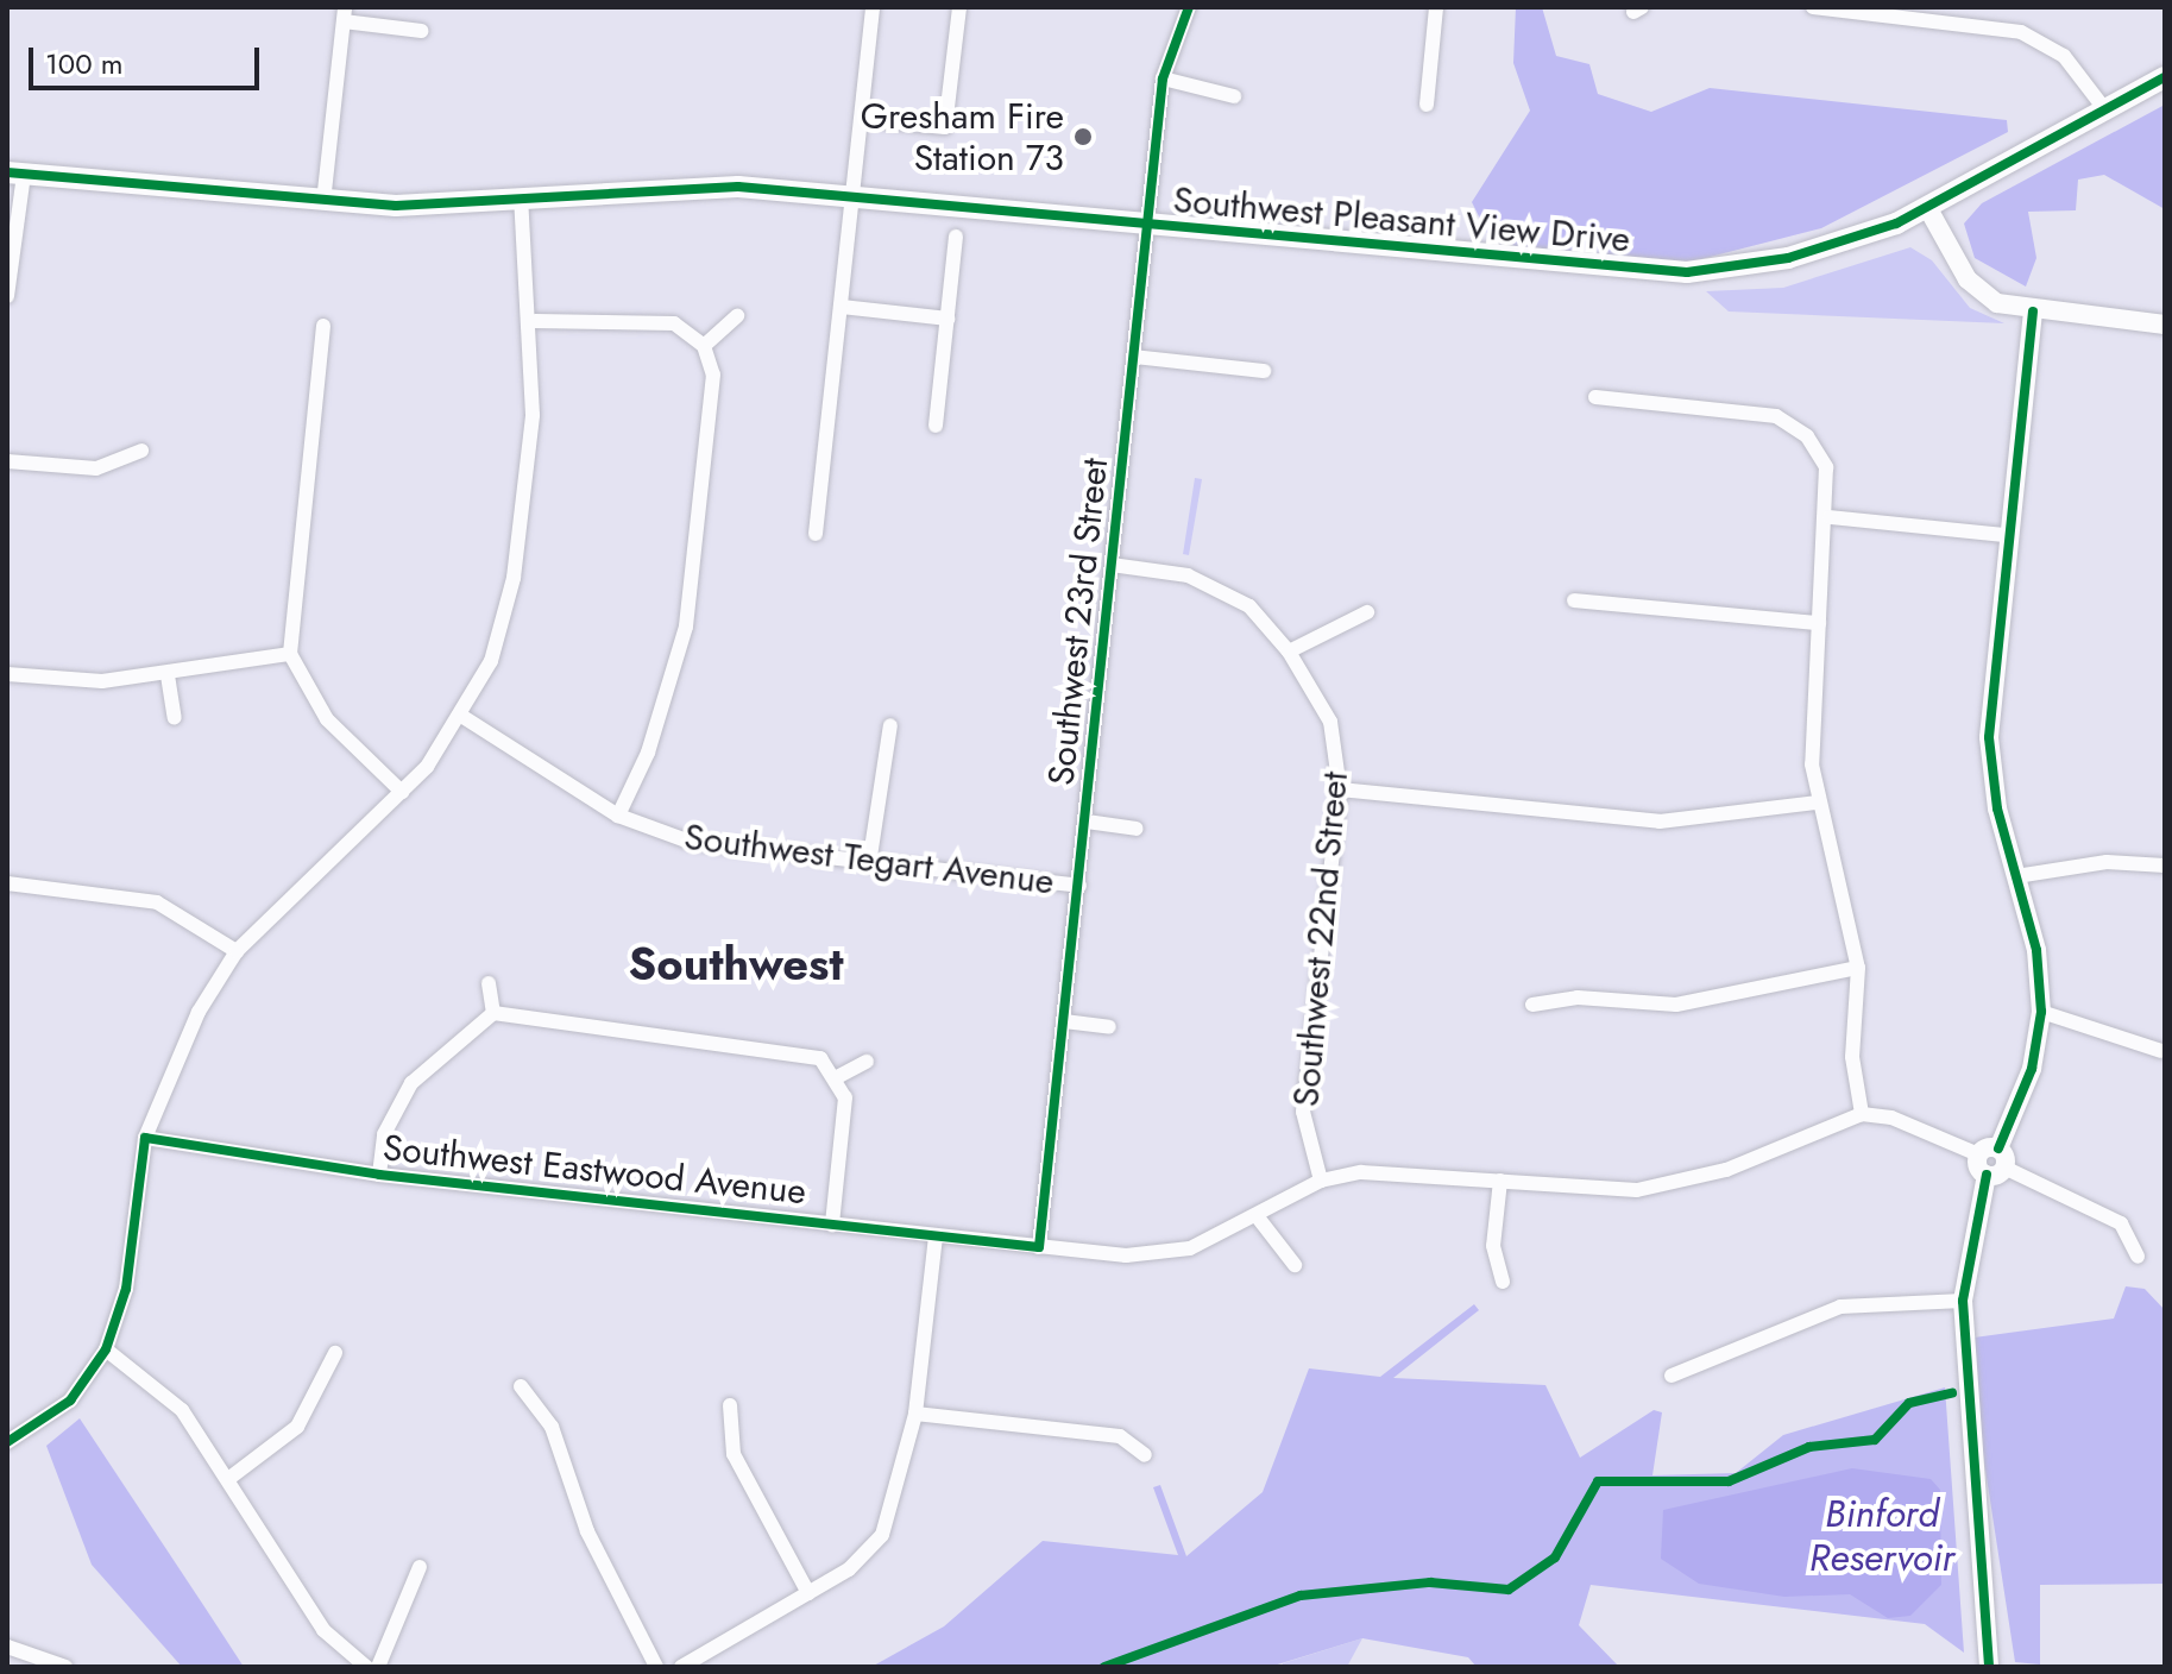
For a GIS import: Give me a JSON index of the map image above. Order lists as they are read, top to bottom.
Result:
{
  "streets": {
    "main road": ["Southwest Pleasant View Drive"],
    "street": [
      "Southwest 23rd Street",
      "Southwest Tegart Avenue",
      "Southwest 22nd Street",
      "Southwest Eastwood Avenue"
    ]
  },
  "crossings": [
    ["Southwest Pleasant View Drive", "Southwest 23rd Street"],
    ["Southwest 23rd Street", "Southwest Tegart Avenue"],
    ["Southwest 23rd Street", "Southwest 22nd Street"],
    ["Southwest 23rd Street", "Southwest Eastwood Avenue"],
    ["Southwest 22nd Street", "Southwest Eastwood Avenue"]
  ],
  "districts": ["Southwest"],
  "water": ["Binford Reservoir"],
  "places": ["Gresham Fire Station 73"],
  "scale_bar": "100 m"
}
